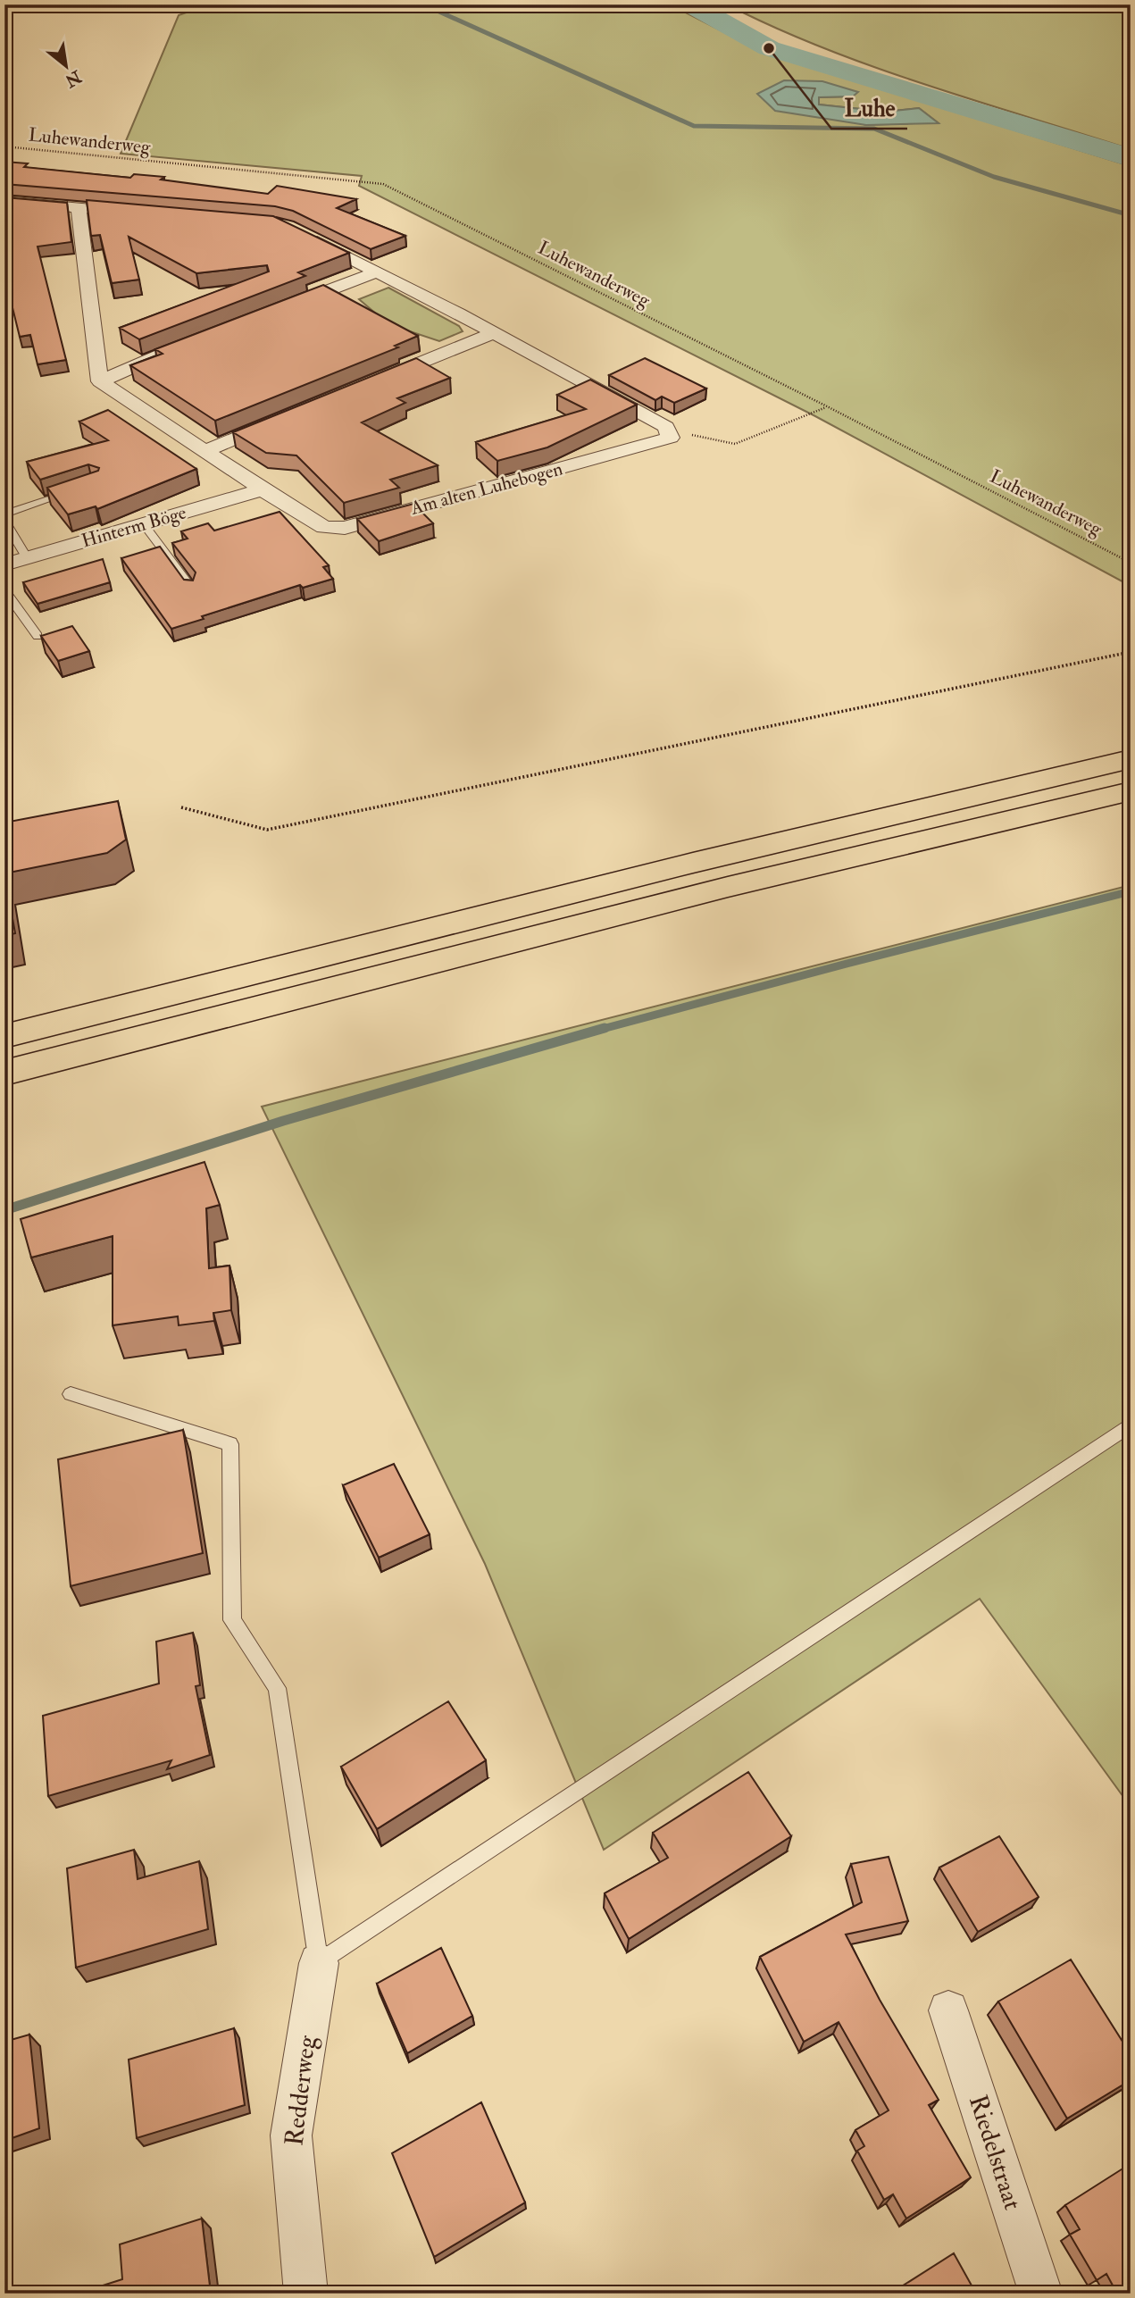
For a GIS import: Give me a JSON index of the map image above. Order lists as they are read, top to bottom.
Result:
{
  "streets": {
    "street": [
      "Am alten Luhebogen",
      "Hinterm Böge",
      "Redderweg",
      "Riedelstraat"
    ],
    "path": ["Luhewanderweg"]
  },
  "crossings": [
    ["Am alten Luhebogen", "Hinterm Böge"]
  ],
  "places": ["Luhe"],
  "north": "bottom right"
}
